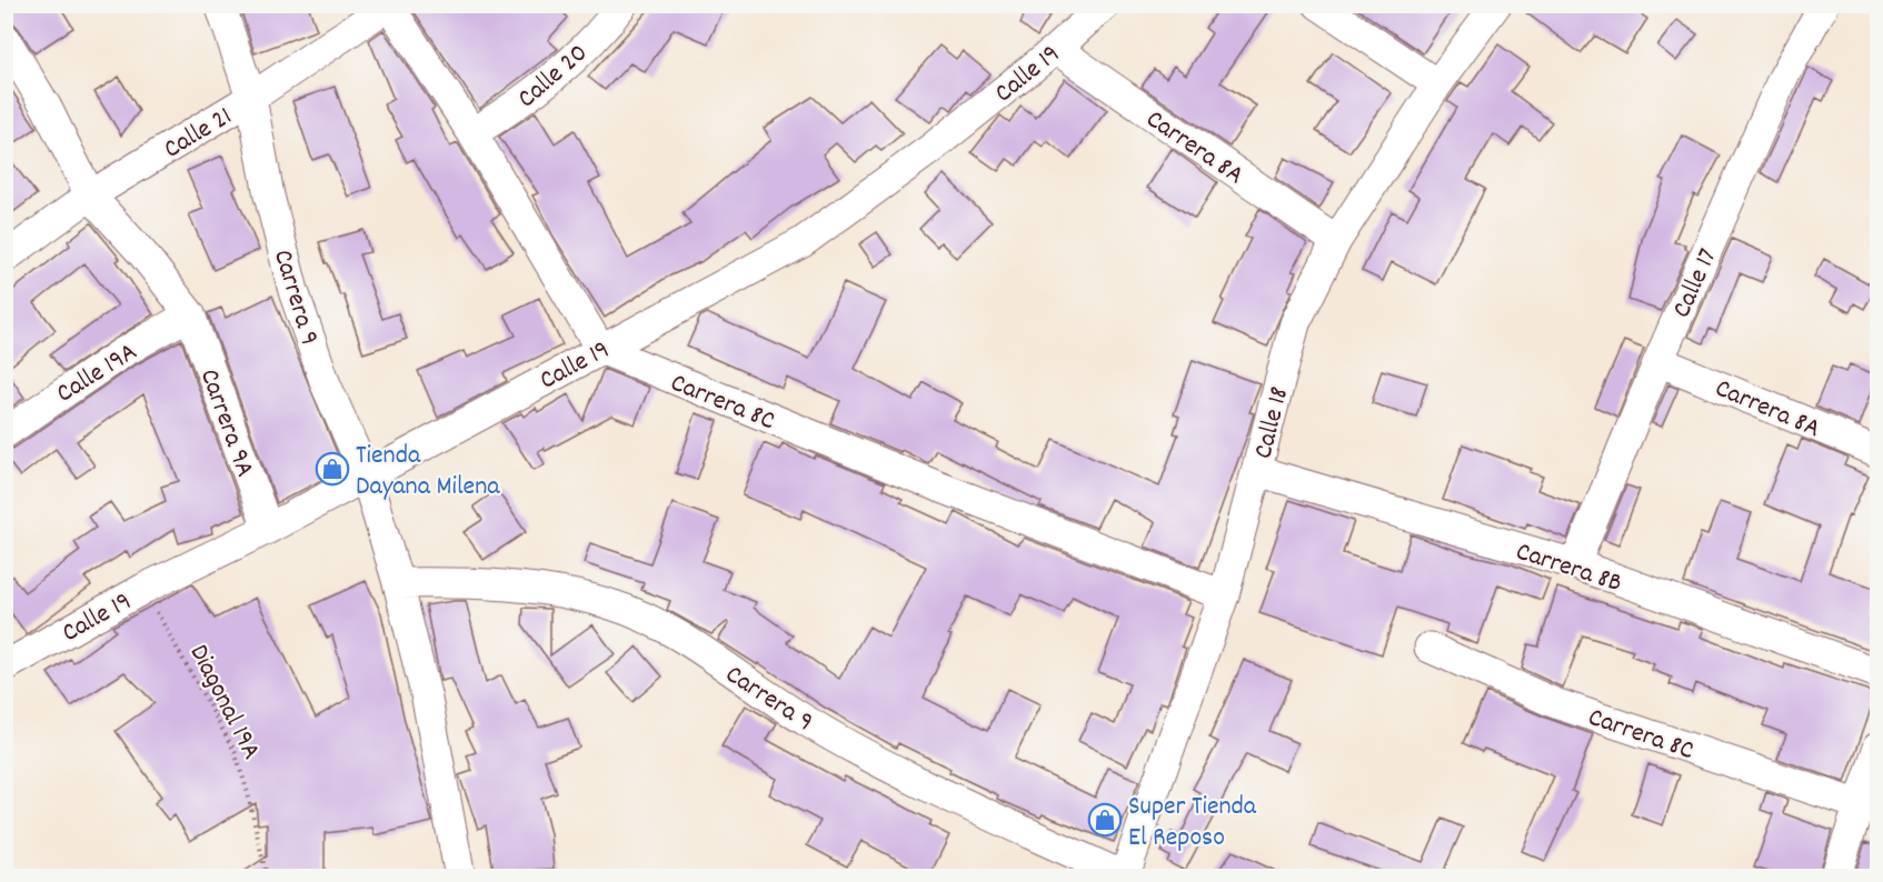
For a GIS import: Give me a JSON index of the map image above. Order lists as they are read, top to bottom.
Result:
{
  "streets": {
    "street": [
      "Calle 19",
      "Calle 20",
      "Calle 21",
      "Carrera 8A",
      "Calle 17",
      "Carrera 9",
      "Calle 19A",
      "Carrera 8C",
      "Carrera 9A",
      "Calle 18",
      "Carrera 8B"
    ],
    "path": ["Diagonal 19A"]
  },
  "crossings": [
    ["Calle 19", "Carrera 8A"],
    ["Calle 19", "Carrera 9"],
    ["Calle 19", "Carrera 8C"],
    ["Calle 19", "Carrera 9A"],
    ["Calle 19", "Diagonal 19A"],
    ["Calle 21", "Carrera 9"],
    ["Calle 21", "Carrera 9A"],
    ["Carrera 8A", "Calle 17"],
    ["Carrera 8A", "Calle 18"],
    ["Calle 17", "Carrera 8B"],
    ["Carrera 9", "Calle 18"],
    ["Calle 19A", "Carrera 9A"],
    ["Carrera 8C", "Calle 18"],
    ["Calle 18", "Carrera 8B"]
  ],
  "places": {
    "shop": ["Tienda Dayana Milena", "Super Tienda El Reposo"]
  }
}
